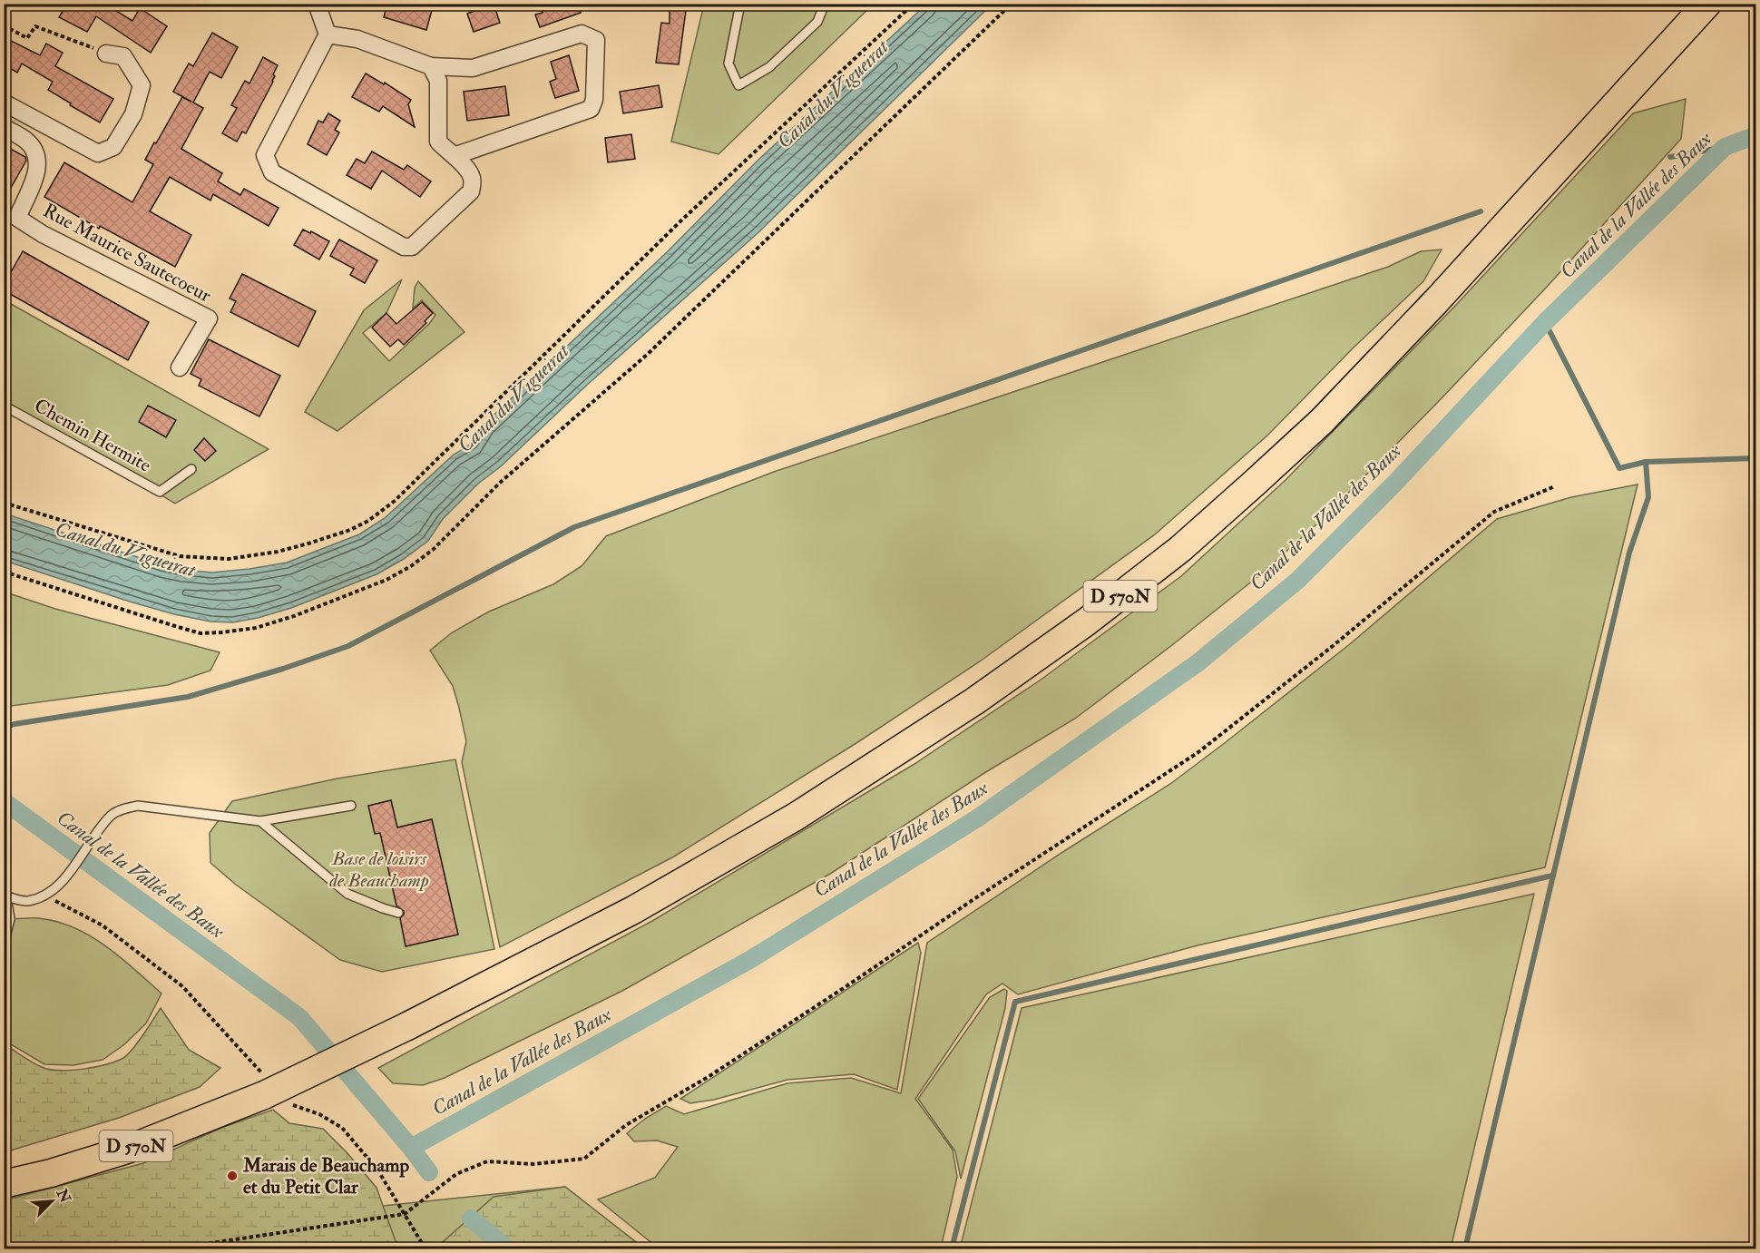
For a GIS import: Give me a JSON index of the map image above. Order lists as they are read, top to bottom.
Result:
{
  "streets": {
    "main road": ["D 570N"],
    "street": ["Rue Maurice Sautecoeur"],
    "lane": ["Chemin Hermite"]
  },
  "water": ["Canal du Vigueirat", "Canal de la Vallée des Baux"],
  "parks": ["Base de loisirs de Beauchamp"],
  "places": ["Marais de Beauchamp et du Petit Clar"],
  "north": "top right"
}
